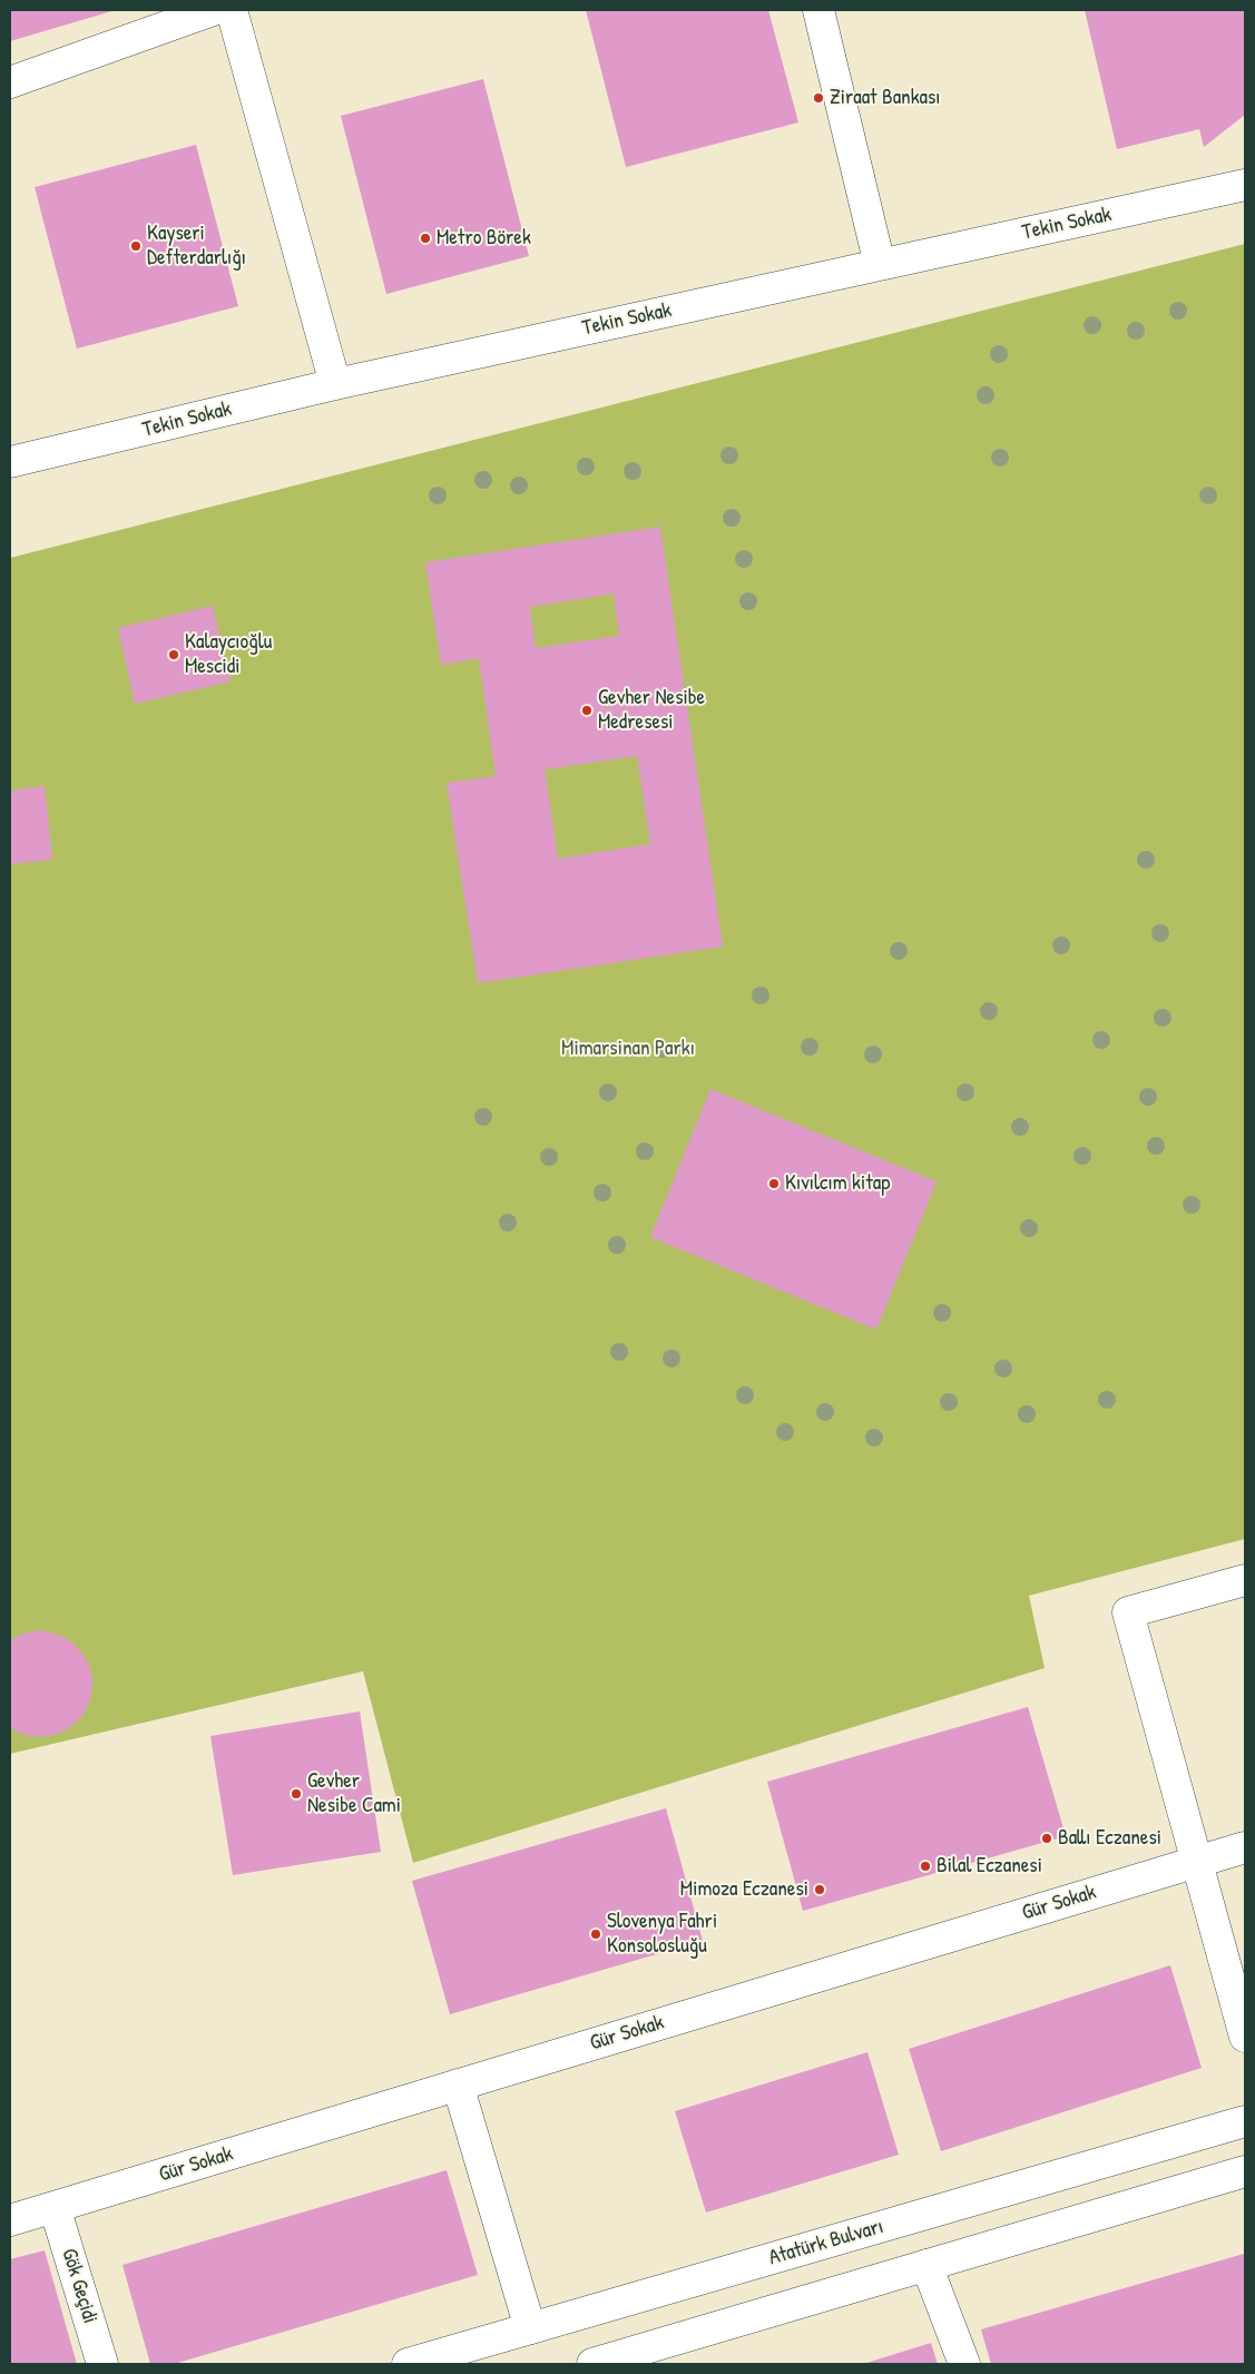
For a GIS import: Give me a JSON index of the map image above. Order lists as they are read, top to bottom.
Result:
{
  "streets": {
    "street": [
      "Tekin Sokak",
      "Gür Sokak",
      "Atatürk Bulvarı",
      "Gök Geçidi"
    ]
  },
  "crossings": [
    ["Gür Sokak", "Gök Geçidi"]
  ],
  "parks": ["Mimarsinan Parkı"],
  "places": [
    "Ziraat Bankası",
    "Metro Börek",
    "Kayseri Defterdarlığı",
    "Kalaycıoğlu Mescidi",
    "Gevher Nesibe Medresesi",
    "Kıvılcım kitap",
    "Gevher Nesibe Cami",
    "Ballı Eczanesi",
    "Bilal Eczanesi",
    "Mimoza Eczanesi",
    "Slovenya Fahri Konsolosluğu"
  ]
}
